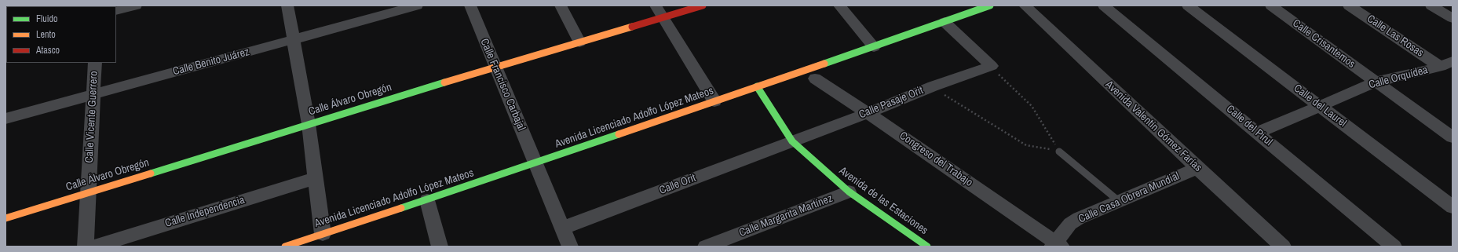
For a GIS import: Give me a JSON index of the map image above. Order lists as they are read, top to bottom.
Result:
{
  "streets": {
    "street": [
      "Calle Las Rosas",
      "Calle Crisantemos",
      "Calle Benito Juárez",
      "Calle Orquídea",
      "Calle Francisco Carbajal",
      "Calle Álvaro Obregón",
      "Calle Pasaje Orit",
      "Calle del Laurel",
      "Calle Vicente Guerrero",
      "Avenida Licenciado Adolfo López Mateos",
      "Calle del Pirul",
      "Avenida Valentín Gómez Farías",
      "Congreso del Trabajo",
      "Calle Orit",
      "Calle Casa Obrera Mundial",
      "Avenida de las Estaciones",
      "Calle Independencia",
      "Calle Margarita Martínez"
    ]
  },
  "crossings": [
    ["Calle Las Rosas", "Calle Orquídea"],
    ["Calle Crisantemos", "Calle Orquídea"],
    ["Calle Benito Juárez", "Calle Vicente Guerrero"],
    ["Calle Orquídea", "Calle del Laurel"],
    ["Calle Orquídea", "Calle del Pirul"],
    ["Calle Francisco Carbajal", "Calle Álvaro Obregón"],
    ["Calle Francisco Carbajal", "Avenida Licenciado Adolfo López Mateos"],
    ["Calle Francisco Carbajal", "Calle Orit"],
    ["Calle Álvaro Obregón", "Calle Vicente Guerrero"],
    ["Calle Pasaje Orit", "Congreso del Trabajo"],
    ["Calle Pasaje Orit", "Calle Orit"],
    ["Calle Pasaje Orit", "Avenida de las Estaciones"],
    ["Avenida Licenciado Adolfo López Mateos", "Avenida de las Estaciones"],
    ["Avenida Valentín Gómez Farías", "Calle Casa Obrera Mundial"],
    ["Congreso del Trabajo", "Calle Casa Obrera Mundial"],
    ["Calle Orit", "Avenida de las Estaciones"],
    ["Avenida de las Estaciones", "Calle Margarita Martínez"]
  ],
  "legend": ["Fluido", "Lento", "Atasco"]
}
